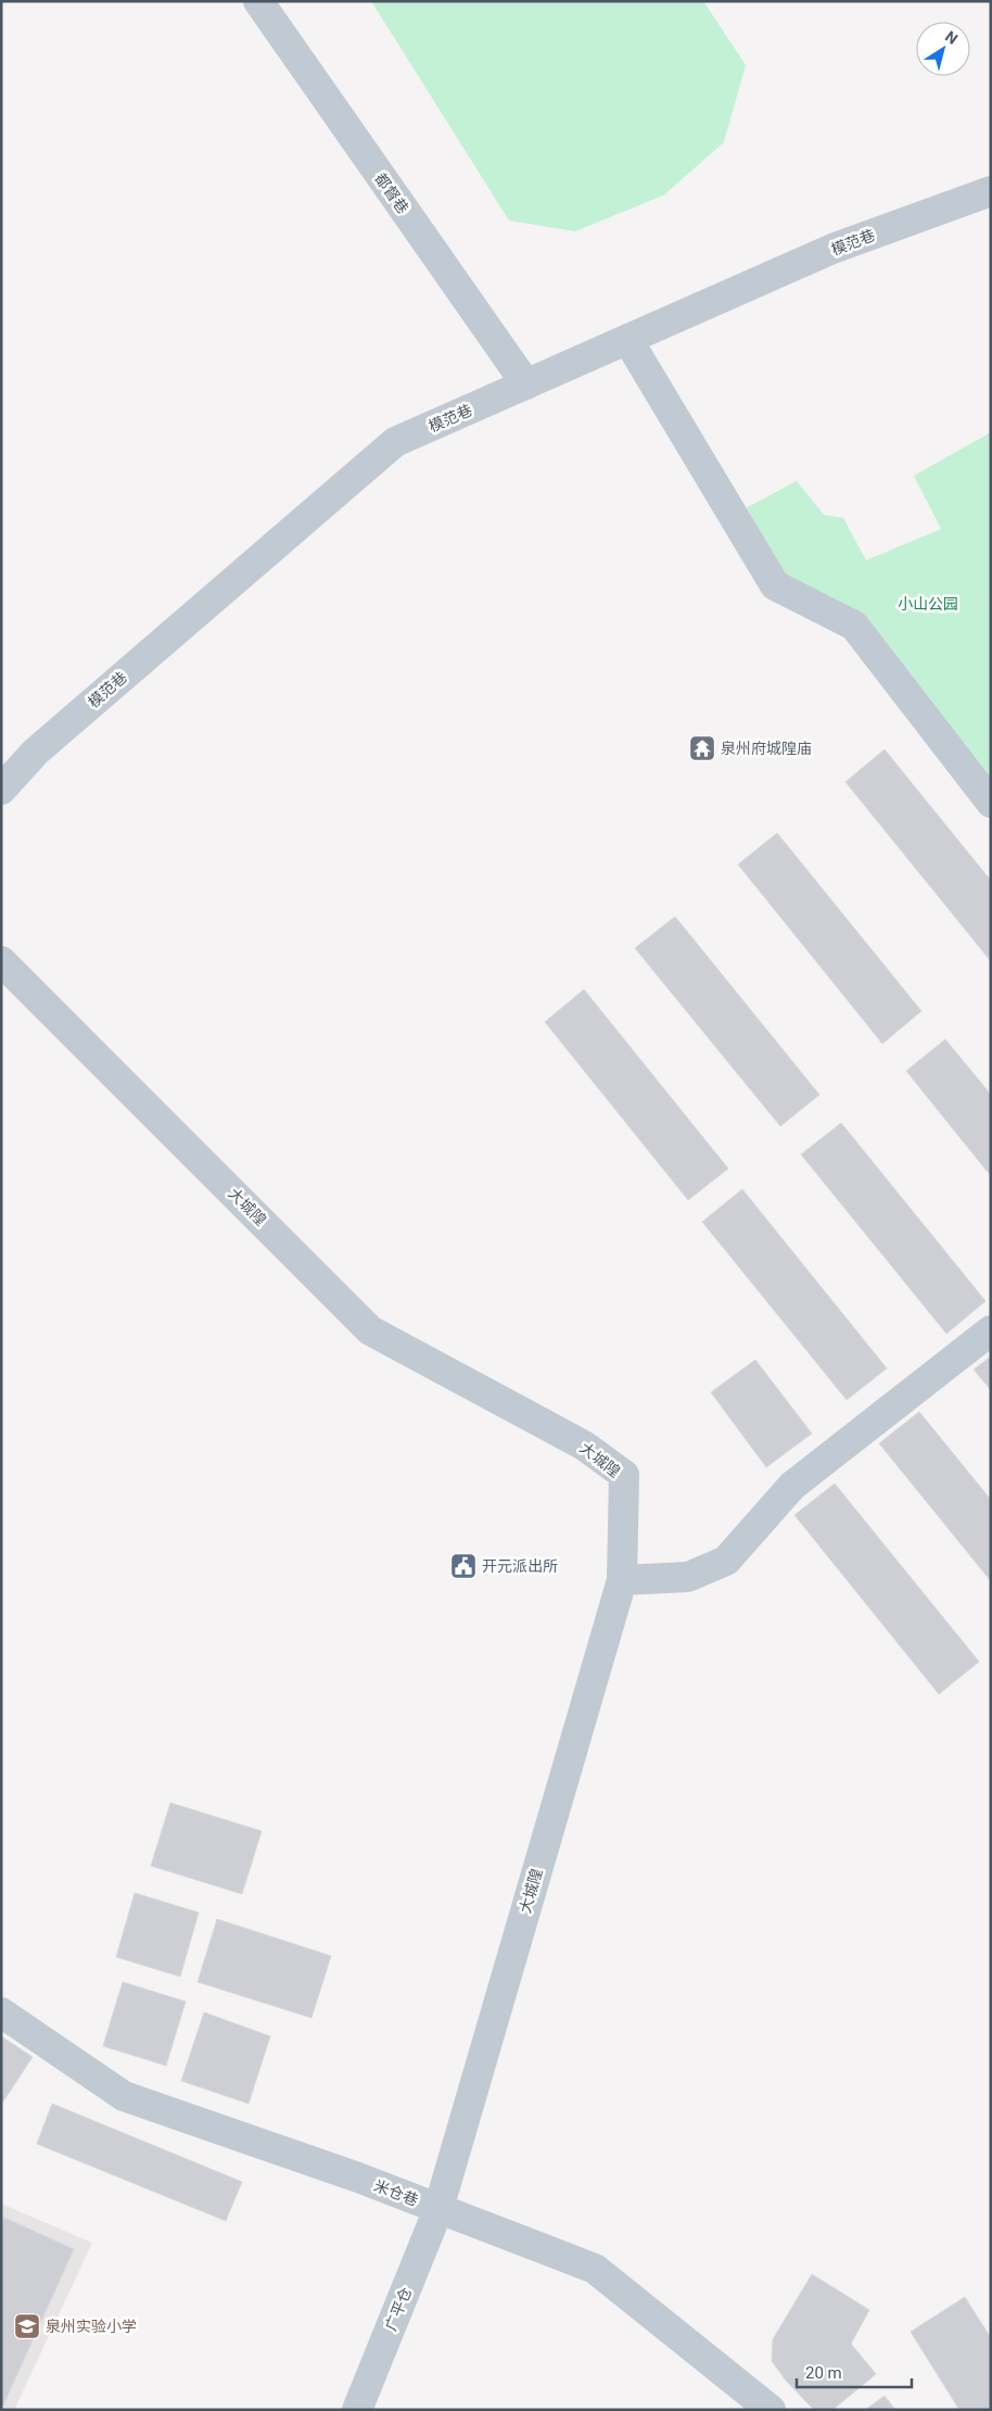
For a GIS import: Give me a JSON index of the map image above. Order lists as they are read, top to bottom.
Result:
{
  "streets": {
    "street": [
      "都督巷",
      "模范巷",
      "大城隍",
      "米仓巷",
      "广平仓"
    ]
  },
  "crossings": [
    ["都督巷", "模范巷"],
    ["大城隍", "米仓巷"],
    ["大城隍", "广平仓"],
    ["米仓巷", "广平仓"]
  ],
  "parks": ["小山公园"],
  "places": {
    "temple": ["泉州府城隍庙"],
    "public building": ["开元派出所"],
    "school or university": ["泉州实验小学"]
  },
  "scale_bar": "20 m",
  "north": "top right"
}
